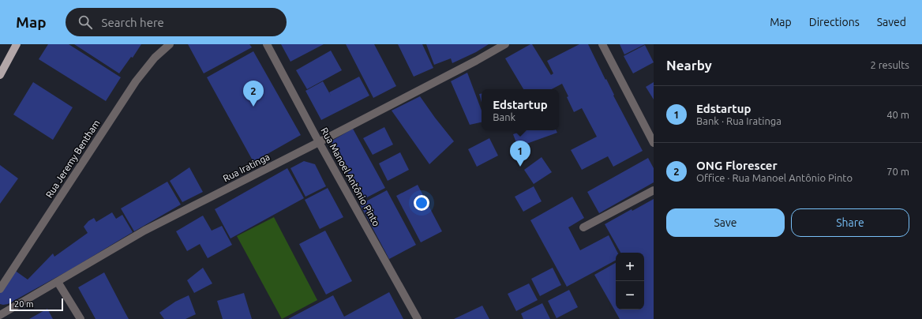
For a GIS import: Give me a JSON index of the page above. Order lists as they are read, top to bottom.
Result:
{
  "streets": {
    "street": ["Rua Jeremy Bentham", "Rua Iratinga", "Rua Manoel Antônio Pinto"]
  },
  "crossings": [
    ["Rua Iratinga", "Rua Manoel Antônio Pinto"]
  ],
  "scale_bar": "20 m",
  "page": {
    "header": "Map",
    "search": "Search here",
    "nav": ["Map", "Directions", "Saved"],
    "heading": ["Nearby", "2 results"],
    "pins": ["2", "1"],
    "list": [
      {
        "mark": "1",
        "name": "Edstartup",
        "note": "Bank · Rua Iratinga",
        "value": "40 m"
      },
      {
        "mark": "2",
        "name": "ONG Florescer",
        "note": "Office · Rua Manoel Antônio Pinto",
        "value": "70 m"
      }
    ],
    "popup": ["Edstartup", "Bank"],
    "buttons": ["Save", "Share"],
    "map_buttons": ["+", "−"],
    "scale": "20 m"
  }
}
